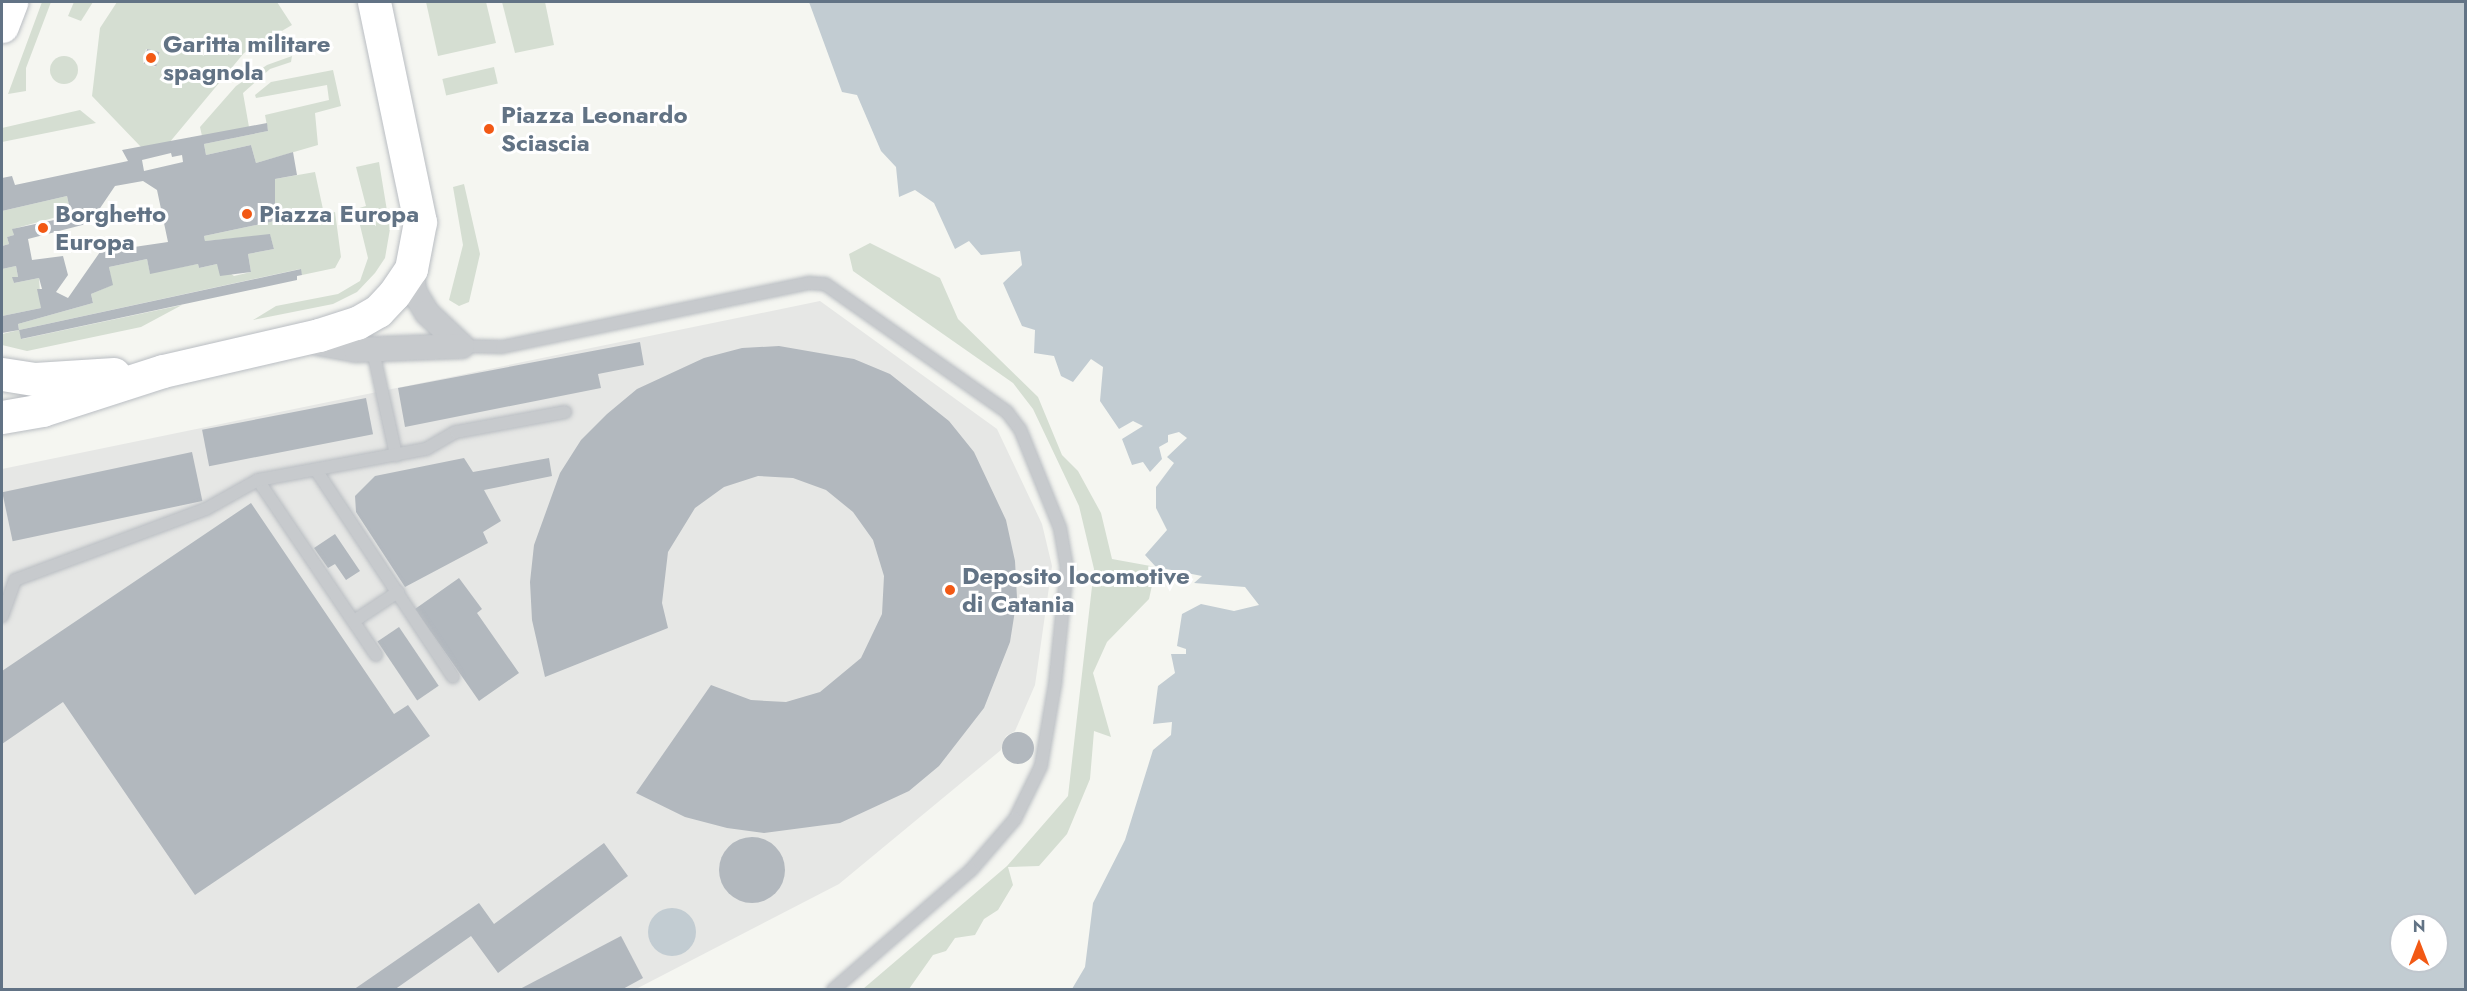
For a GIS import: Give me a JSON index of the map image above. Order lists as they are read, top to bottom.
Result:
{
  "places": [
    "Garitta militare spagnola",
    "Piazza Leonardo Sciascia",
    "Piazza Europa",
    "Borghetto Europa",
    "Deposito locomotive di Catania"
  ],
  "north": "top"
}
